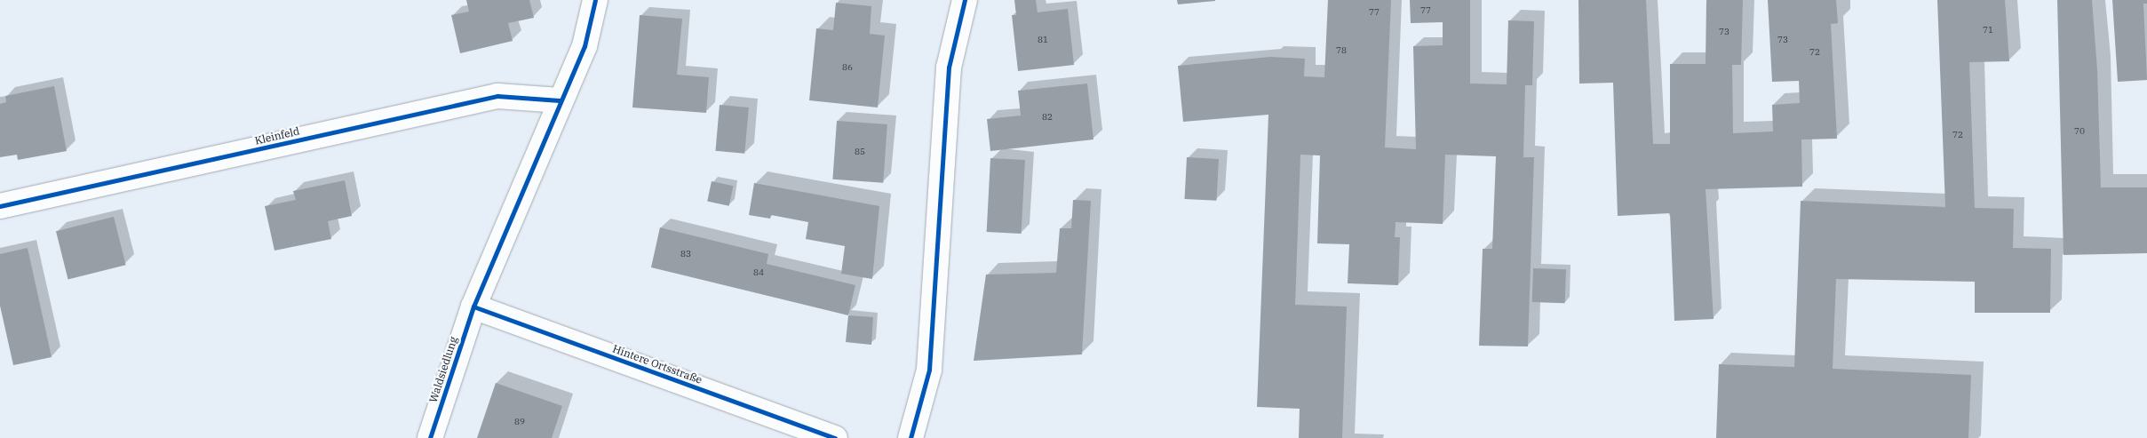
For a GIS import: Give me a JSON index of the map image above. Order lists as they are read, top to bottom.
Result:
{
  "streets": {
    "street": ["Kleinfeld", "Hintere Ortsstraße", "Waldsiedlung"]
  },
  "crossings": [
    ["Kleinfeld", "Waldsiedlung"],
    ["Hintere Ortsstraße", "Waldsiedlung"]
  ],
  "house_numbers": [
    "77",
    "77",
    "71",
    "73",
    "81",
    "73",
    "78",
    "72",
    "86",
    "82",
    "70",
    "72",
    "85",
    "83",
    "84",
    "89"
  ]
}
